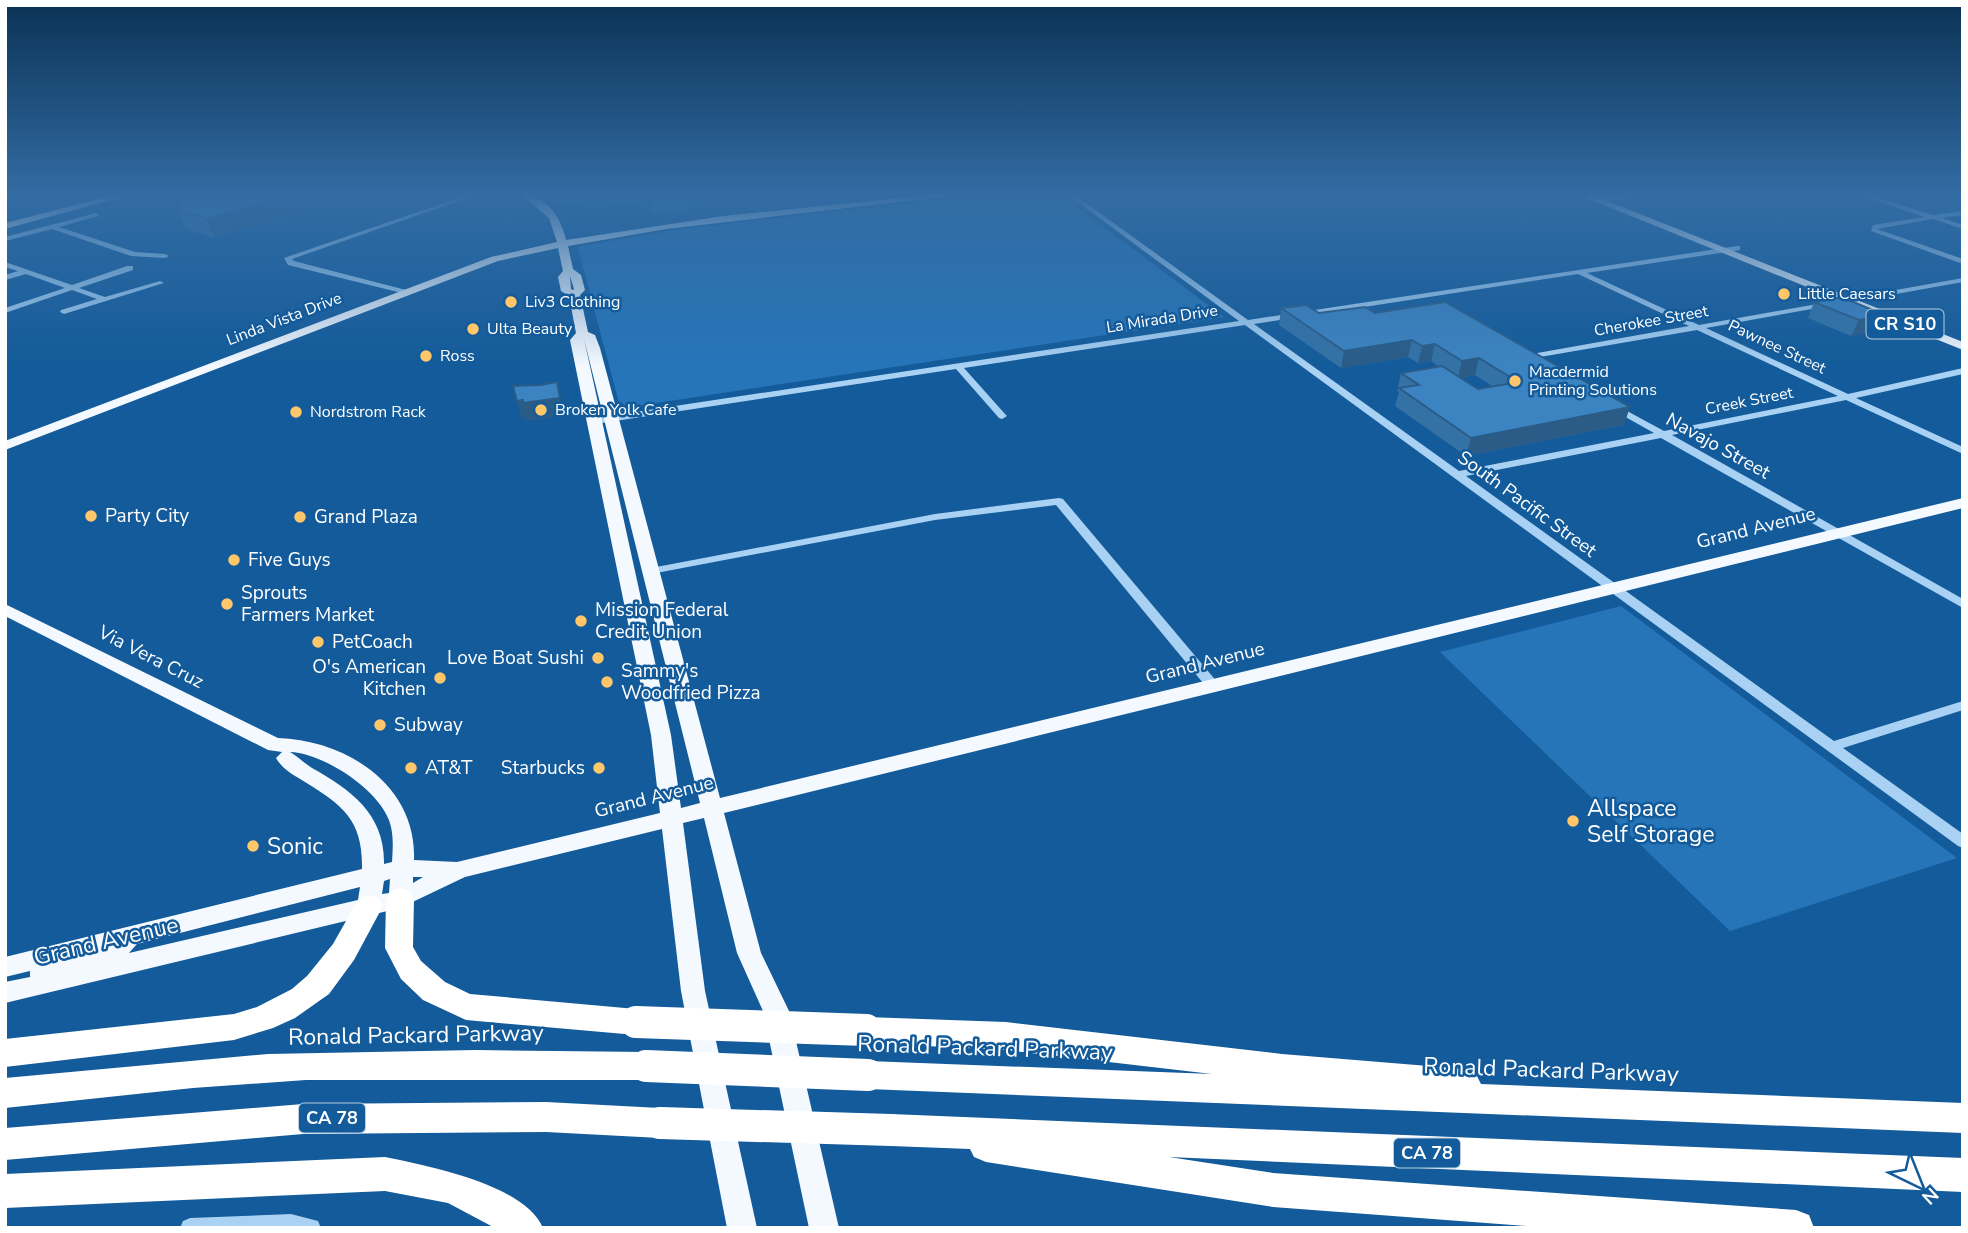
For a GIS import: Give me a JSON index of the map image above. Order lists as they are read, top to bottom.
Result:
{
  "streets": {
    "highway": ["Ronald Packard Parkway", "CA 78"],
    "main road": [
      "Linda Vista Drive",
      "CR S10",
      "Grand Avenue",
      "Via Vera Cruz"
    ],
    "street": [
      "La Mirada Drive",
      "Cherokee Street",
      "Pawnee Street",
      "Creek Street",
      "Navajo Street",
      "South Pacific Street"
    ]
  },
  "crossings": [
    ["La Mirada Drive", "Pawnee Street"],
    ["La Mirada Drive", "South Pacific Street"],
    ["Cherokee Street", "CR S10"],
    ["Cherokee Street", "Pawnee Street"],
    ["Pawnee Street", "Creek Street"],
    ["Creek Street", "Navajo Street"],
    ["Creek Street", "South Pacific Street"],
    ["Navajo Street", "Grand Avenue"],
    ["South Pacific Street", "Grand Avenue"],
    ["Grand Avenue", "Via Vera Cruz"]
  ],
  "places": [
    "Little Caesars",
    "Liv3 Clothing",
    "Ulta Beauty",
    "Ross",
    "Macdermid Printing Solutions",
    "Broken Yolk Cafe",
    "Nordstrom Rack",
    "Party City",
    "Grand Plaza",
    "Five Guys",
    "Sprouts Farmers Market",
    "Mission Federal Credit Union",
    "PetCoach",
    "Love Boat Sushi",
    "O's American Kitchen",
    "Sammy's Woodfried Pizza",
    "Subway",
    "AT&T",
    "Starbucks",
    "Allspace Self Storage",
    "Sonic"
  ],
  "north": "bottom right"
}
